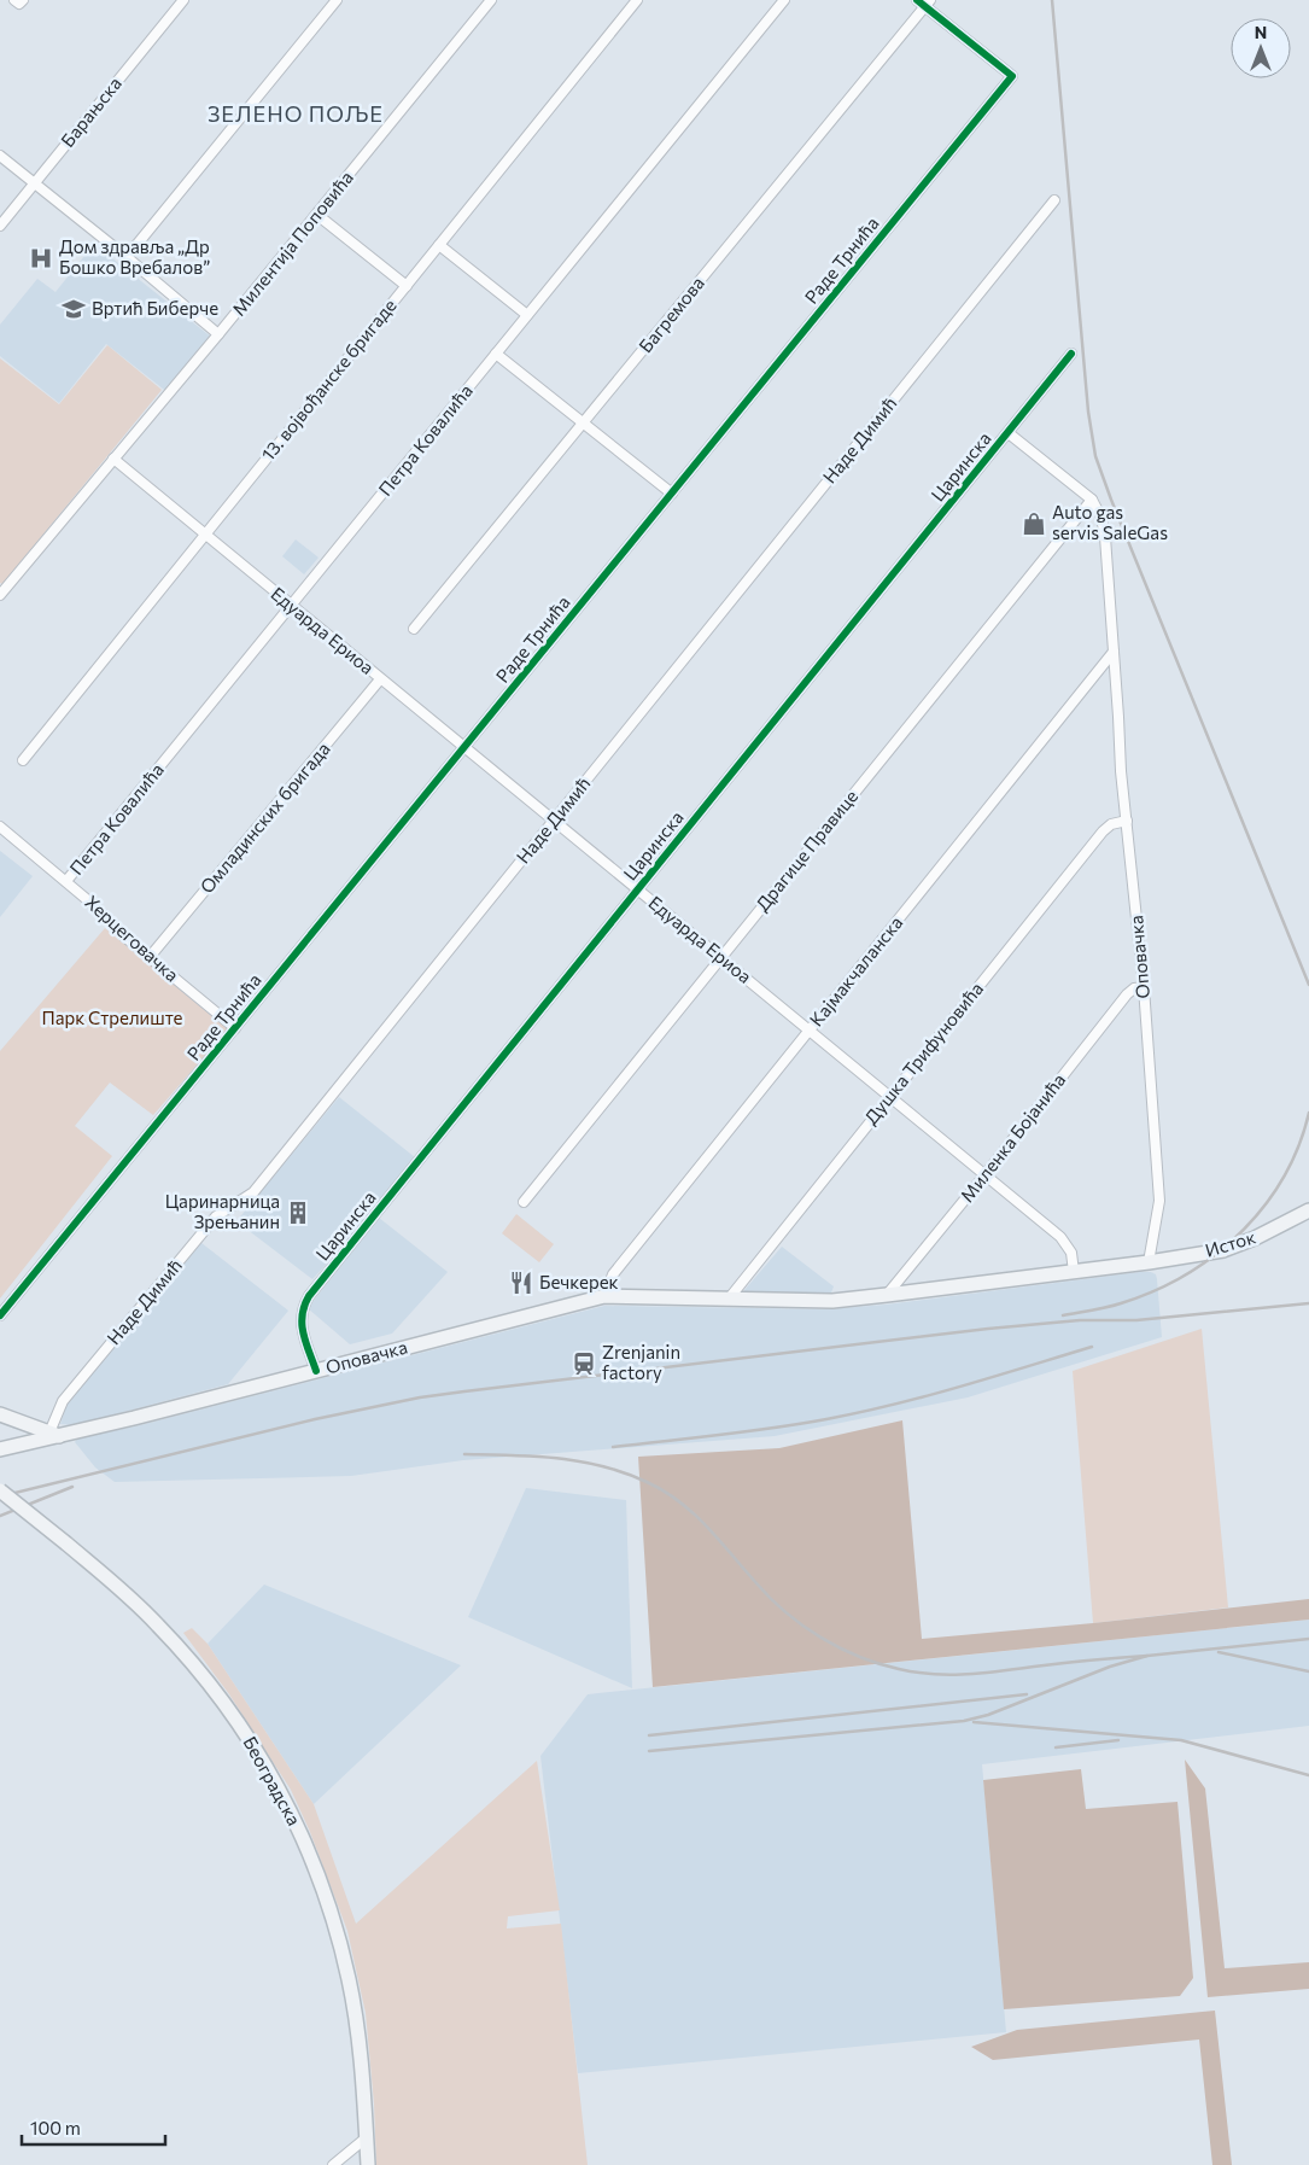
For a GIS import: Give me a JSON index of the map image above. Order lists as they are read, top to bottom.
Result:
{
  "streets": {
    "main road": ["Оповачка", "Исток", "Београдска"],
    "street": [
      "Барањска",
      "Милентија Поповића",
      "Раде Трнића",
      "Багремова",
      "13. војвођанске бригаде",
      "Петра Ковалића",
      "Наде Димић",
      "Царинска",
      "Едуарда Ериоа",
      "Омладинских бригада",
      "Драгице Правице",
      "Херцеговачка",
      "Кајмакчаланска",
      "Душка Трифуновића",
      "Миленка Бојанића"
    ]
  },
  "crossings": [
    ["Милентија Поповића", "Едуарда Ериоа"],
    ["Раде Трнића", "Багремова"],
    ["Раде Трнића", "Едуарда Ериоа"],
    ["Раде Трнића", "Херцеговачка"],
    ["13. војвођанске бригаде", "Едуарда Ериоа"],
    ["Петра Ковалића", "Едуарда Ериоа"],
    ["Петра Ковалића", "Херцеговачка"],
    ["Наде Димић", "Едуарда Ериоа"],
    ["Наде Димић", "Оповачка"],
    ["Царинска", "Едуарда Ериоа"],
    ["Царинска", "Оповачка"],
    ["Едуарда Ериоа", "Омладинских бригада"],
    ["Едуарда Ериоа", "Драгице Правице"],
    ["Едуарда Ериоа", "Кајмакчаланска"],
    ["Едуарда Ериоа", "Душка Трифуновића"],
    ["Едуарда Ериоа", "Миленка Бојанића"],
    ["Едуарда Ериоа", "Исток"],
    ["Омладинских бригада", "Херцеговачка"],
    ["Драгице Правице", "Оповачка"],
    ["Оповачка", "Кајмакчаланска"],
    ["Оповачка", "Душка Трифуновића"],
    ["Оповачка", "Миленка Бојанића"],
    ["Оповачка", "Исток"],
    ["Миленка Бојанића", "Исток"]
  ],
  "districts": ["ЗЕЛЕНО ПОЉЕ"],
  "parks": ["Парк Стрелиште"],
  "places": {
    "hospital": ["Дом здравља „Др Бошко Вребалов”"],
    "school or university": ["Вртић Биберче"],
    "shop": ["Auto gas servis SaleGas"],
    "building": ["Царинарница Зрењанин"],
    "restaurant": ["Бечкерек"],
    "station": ["Zrenjanin factory"]
  },
  "scale_bar": "100 m",
  "north": "top"
}
